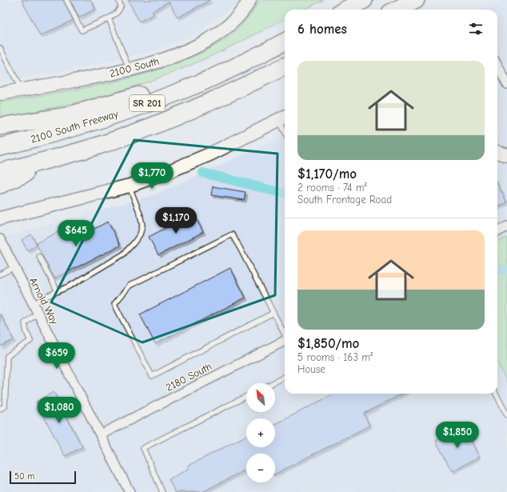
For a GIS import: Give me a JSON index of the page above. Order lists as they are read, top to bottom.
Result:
{
  "streets": {
    "highway": ["SR 201", "2100 South Freeway"],
    "street": ["2100 South", "Arnold Way", "2180 South"]
  },
  "crossings": [
    ["Arnold Way", "2180 South"]
  ],
  "scale_bar": "50 m",
  "north": "top left",
  "page": {
    "heading": "6 homes",
    "list": [
      {
        "name": "$1,170/mo",
        "note": "2 rooms · 74 m² · South Frontage Road"
      },
      {
        "name": "$1,850/mo",
        "note": "5 rooms · 163 m² · House"
      }
    ],
    "price": [
      "$1,770",
      "$1,170",
      "$645",
      "$659",
      "$1,080",
      "$1,850"
    ],
    "map_buttons": ["+", "−"],
    "scale": "50 m"
  }
}
